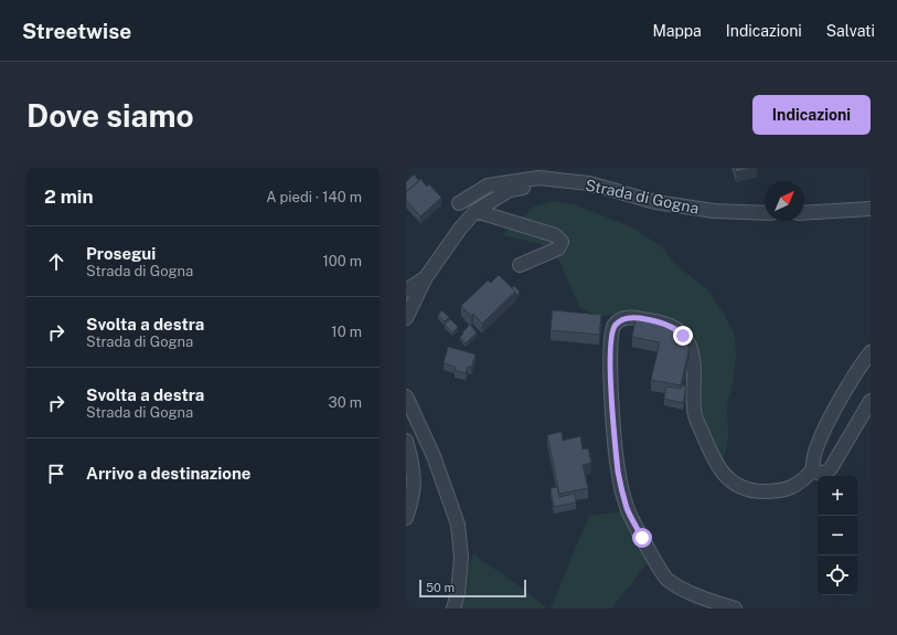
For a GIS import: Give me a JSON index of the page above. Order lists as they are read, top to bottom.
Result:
{
  "streets": {
    "street": ["Strada di Gogna"]
  },
  "scale_bar": "50 m",
  "north": "top right",
  "page": {
    "header": "Streetwise",
    "nav": ["Mappa", "Indicazioni", "Salvati"],
    "buttons": "Indicazioni",
    "title": "Dove siamo",
    "heading": ["2 min", "A piedi · 140 m"],
    "list": [
      ["Prosegui", "Strada di Gogna", "100 m"],
      ["Svolta a destra", "Strada di Gogna", "10 m"],
      ["Svolta a destra", "Strada di Gogna", "30 m"],
      "Arrivo a destinazione"
    ],
    "map_buttons": ["+", "−"],
    "scale": "50 m"
  }
}
